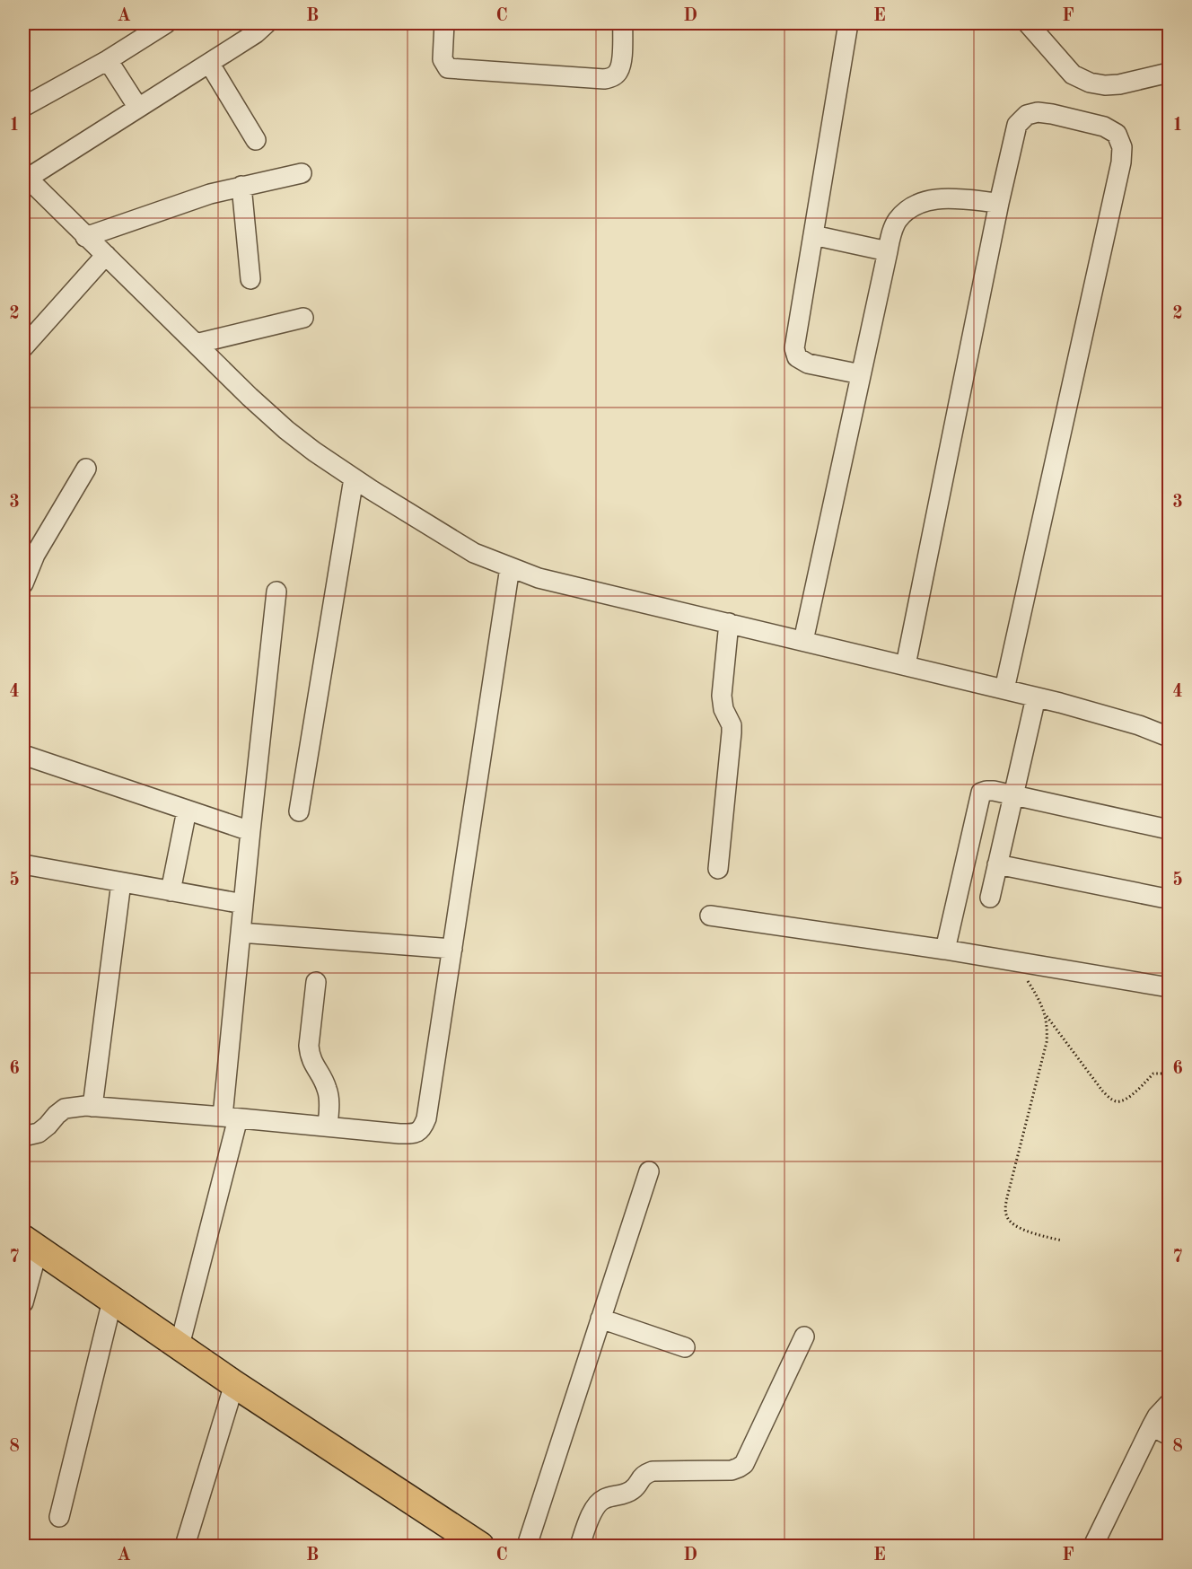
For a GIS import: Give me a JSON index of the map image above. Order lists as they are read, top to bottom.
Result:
{
  "grid": {
    "columns": [
      "A",
      "B",
      "C",
      "D",
      "E",
      "F"
    ],
    "rows": [
      "1",
      "2",
      "3",
      "4",
      "5",
      "6",
      "7",
      "8"
    ]
  }
}
